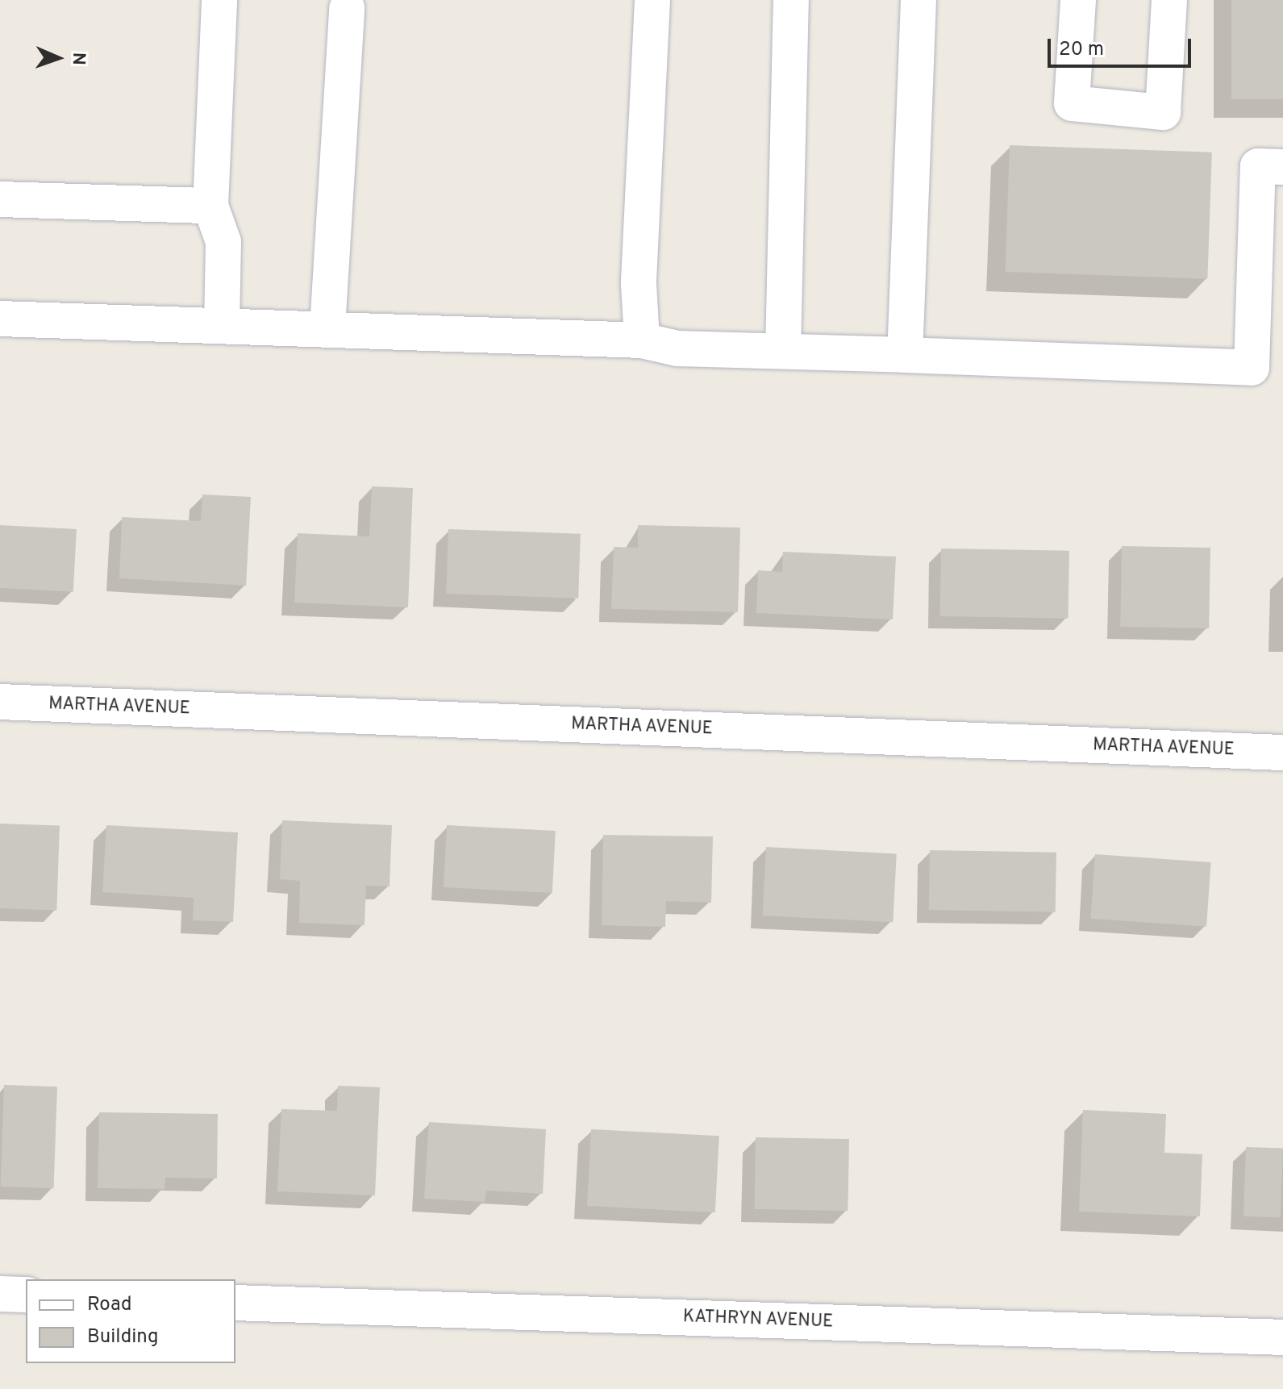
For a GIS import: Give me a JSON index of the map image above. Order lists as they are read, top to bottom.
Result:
{
  "streets": {
    "street": ["MARTHA AVENUE", "KATHRYN AVENUE"]
  },
  "legend": ["Road", "Building"],
  "scale_bar": "20 m",
  "north": "right"
}
